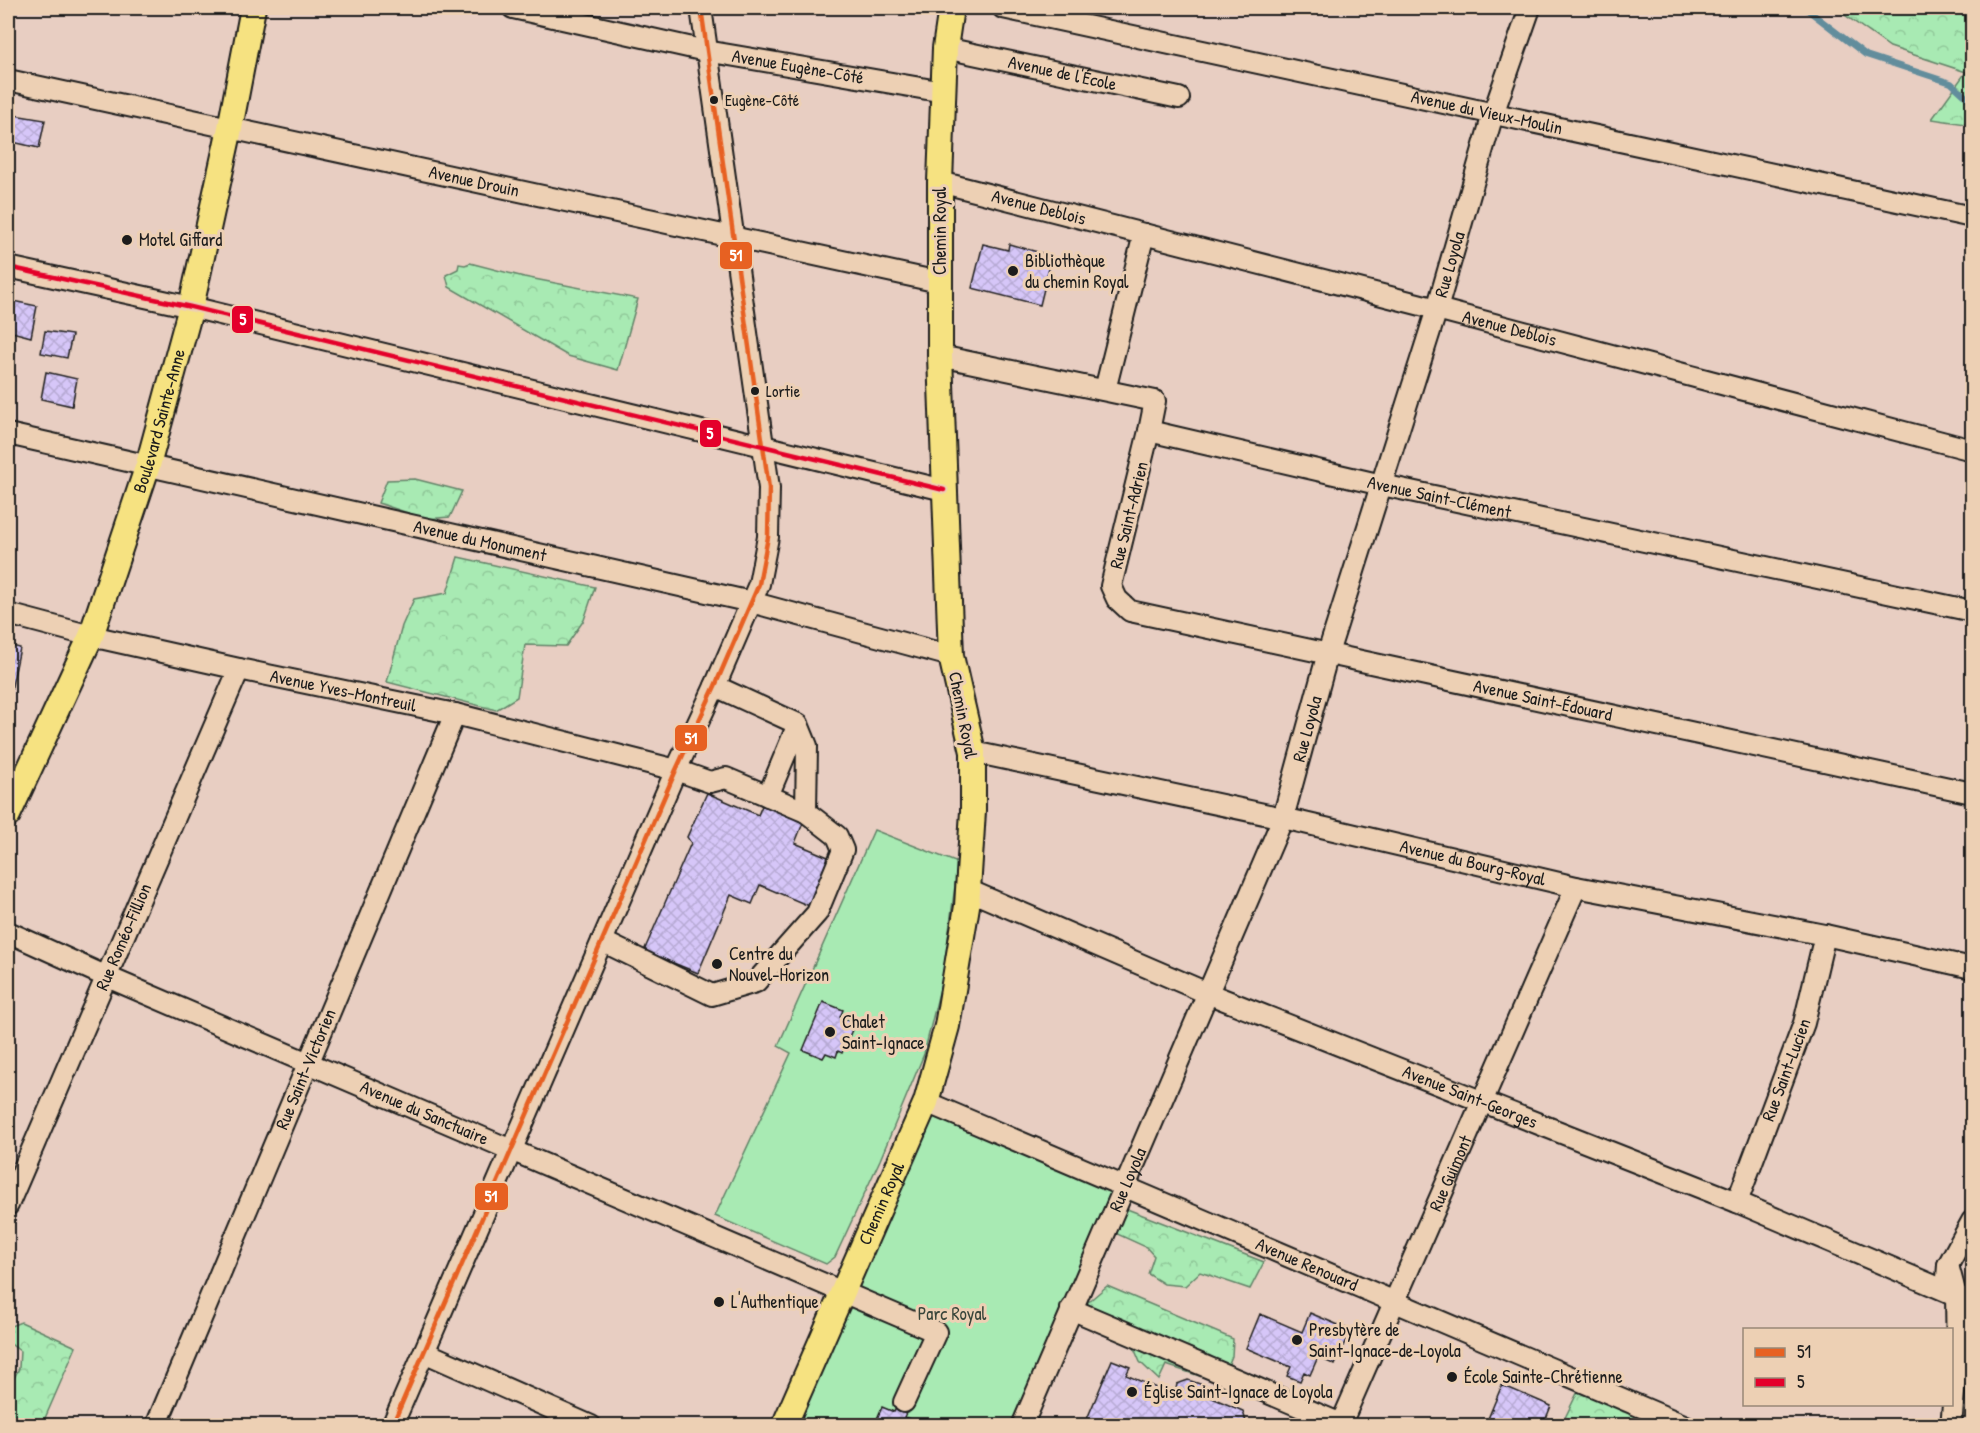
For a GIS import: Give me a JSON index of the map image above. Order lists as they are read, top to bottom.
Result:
{
  "streets": {
    "main road": ["Chemin Royal", "Boulevard Sainte-Anne"],
    "street": [
      "Avenue Eugène-Côté",
      "Avenue de l'École",
      "Avenue du Vieux-Moulin",
      "Avenue Drouin",
      "Avenue Deblois",
      "Rue Loyola",
      "Avenue Saint-Clément",
      "Rue Saint-Adrien",
      "Avenue du Monument",
      "Avenue Yves-Montreuil",
      "Avenue Saint-Édouard",
      "Avenue du Bourg-Royal",
      "Rue Roméo-Fillion",
      "Rue Saint-Victorien",
      "Rue Saint-Lucien",
      "Avenue Saint-Georges",
      "Avenue du Sanctuaire",
      "Rue Guimont",
      "Avenue Renouard"
    ]
  },
  "crossings": [
    ["Avenue Eugène-Côté", "Chemin Royal"],
    ["Avenue de l'École", "Chemin Royal"],
    ["Avenue du Vieux-Moulin", "Rue Loyola"],
    ["Avenue Drouin", "Chemin Royal"],
    ["Avenue Drouin", "Boulevard Sainte-Anne"],
    ["Avenue Deblois", "Chemin Royal"],
    ["Avenue Deblois", "Rue Loyola"],
    ["Chemin Royal", "Avenue du Monument"],
    ["Chemin Royal", "Avenue du Bourg-Royal"],
    ["Chemin Royal", "Avenue Saint-Georges"],
    ["Chemin Royal", "Avenue du Sanctuaire"],
    ["Chemin Royal", "Avenue Renouard"],
    ["Rue Loyola", "Avenue Saint-Clément"],
    ["Rue Loyola", "Avenue Saint-Édouard"],
    ["Rue Loyola", "Avenue du Bourg-Royal"],
    ["Rue Loyola", "Avenue Saint-Georges"],
    ["Rue Loyola", "Avenue Renouard"],
    ["Boulevard Sainte-Anne", "Avenue du Monument"],
    ["Boulevard Sainte-Anne", "Avenue Yves-Montreuil"],
    ["Avenue Saint-Clément", "Rue Saint-Adrien"],
    ["Rue Saint-Adrien", "Avenue Saint-Édouard"],
    ["Avenue Yves-Montreuil", "Rue Roméo-Fillion"],
    ["Avenue Yves-Montreuil", "Rue Saint-Victorien"],
    ["Avenue du Bourg-Royal", "Rue Saint-Lucien"],
    ["Avenue du Bourg-Royal", "Rue Guimont"],
    ["Rue Roméo-Fillion", "Avenue du Sanctuaire"],
    ["Rue Saint-Victorien", "Avenue du Sanctuaire"],
    ["Rue Saint-Lucien", "Avenue Saint-Georges"],
    ["Avenue Saint-Georges", "Rue Guimont"],
    ["Rue Guimont", "Avenue Renouard"]
  ],
  "parks": ["Parc Royal"],
  "places": [
    "Eugène-Côté",
    "Motel Giffard",
    "Bibliothèque du chemin Royal",
    "Lortie",
    "Centre du Nouvel-Horizon",
    "Chalet Saint-Ignace",
    "L'Authentique",
    "Presbytère de Saint-Ignace-de-Loyola",
    "École Sainte-Chrétienne",
    "Église Saint-Ignace de Loyola"
  ],
  "lines": ["transit line 51", "transit line 5"],
  "legend": ["51", "5"]
}
